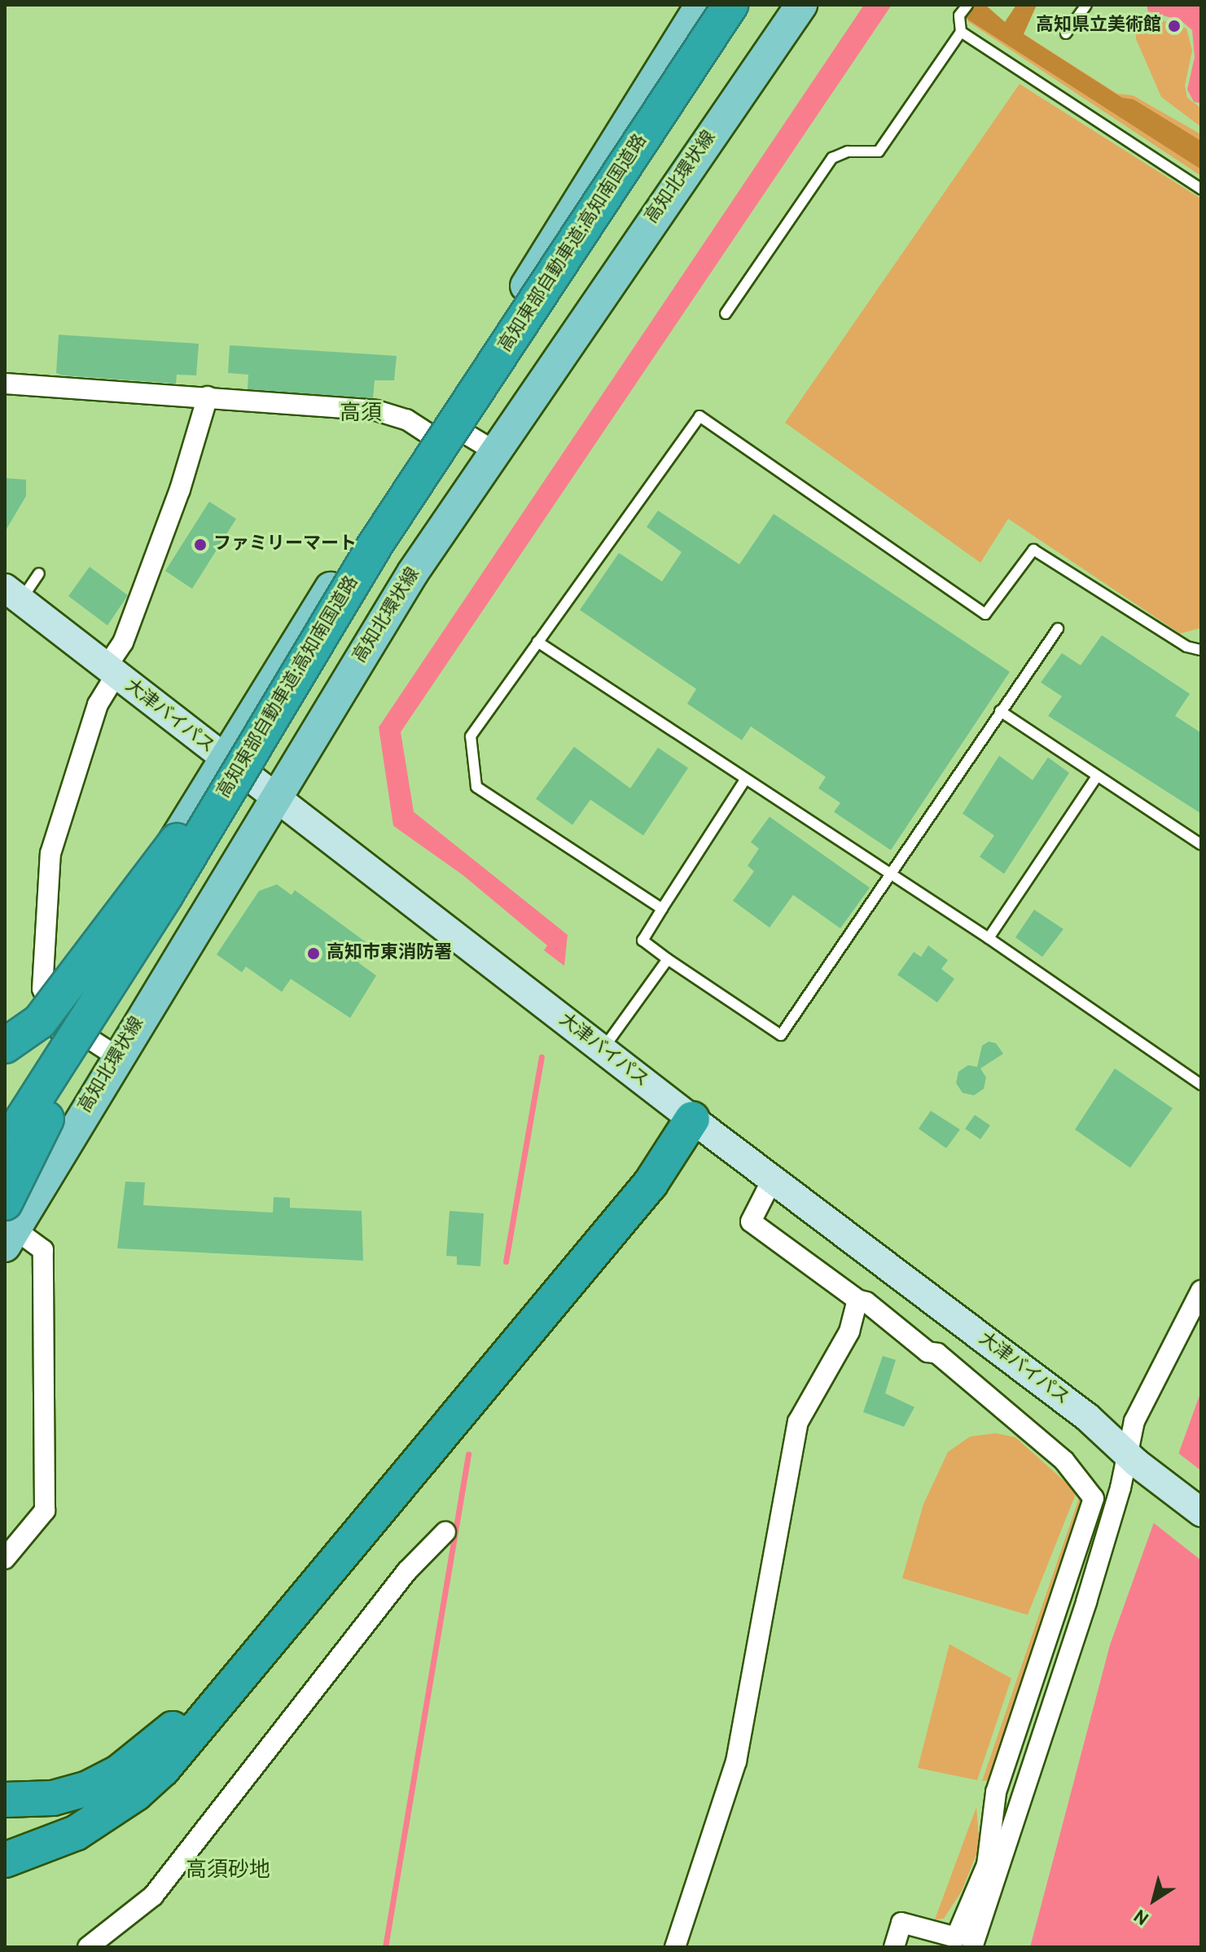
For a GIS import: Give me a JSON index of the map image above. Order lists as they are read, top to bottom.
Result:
{
  "streets": {
    "highway": ["高知東部自動車道;高知南国道路"],
    "main road": ["高知北環状線", "大津バイパス"]
  },
  "crossings": [
    ["高知北環状線", "大津バイパス"],
    ["高知東部自動車道;高知南国道路", "大津バイパス"]
  ],
  "districts": ["高須", "高須砂地"],
  "places": ["高知県立美術館", "ファミリーマート", "高知市東消防署"],
  "north": "bottom left"
}
